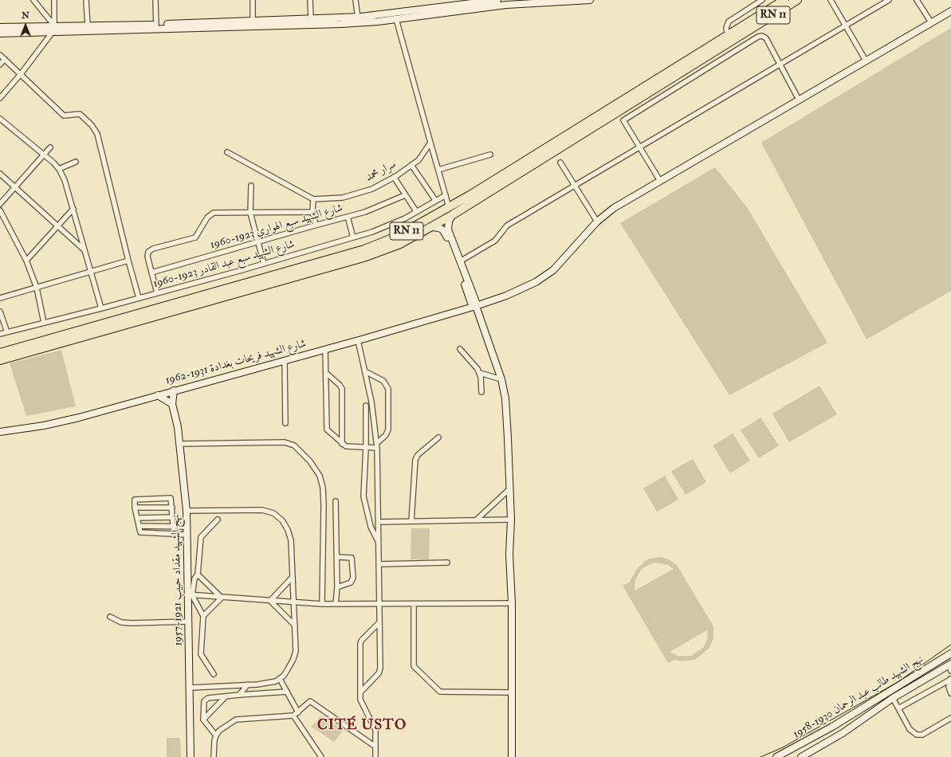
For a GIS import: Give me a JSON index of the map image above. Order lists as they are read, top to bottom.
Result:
{
  "streets": {
    "highway": ["RN 11"],
    "main road": ["شارع الشهيد فريحات بغدادة 1931-1962", "نهج الشهيد مقداد حبيب 1921-1957", "نهج الشهيد طالب عبد الرحمان 1930-1958"],
    "street": ["سرار محمد", "شارع الشهيد سبع الهواري 1923-1960", "شارع الشهيد سبع عبد القادر 1923-1960"]
  },
  "crossings": [
    ["شارع الشهيد فريحات بغدادة 1931-1962", "نهج الشهيد مقداد حبيب 1921-1957"]
  ],
  "districts": ["CITÉ USTO"],
  "north": "top"
}
